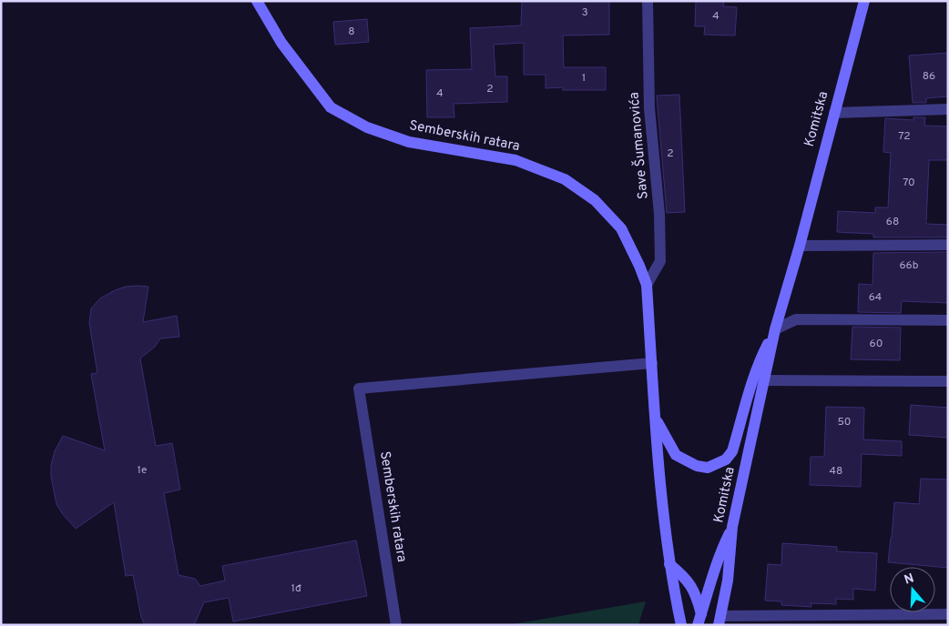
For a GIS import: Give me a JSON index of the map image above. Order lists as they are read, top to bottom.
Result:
{
  "streets": {
    "main road": ["Komitska", "Semberskih ratara"],
    "street": ["Save Šumanovića"]
  },
  "crossings": [
    ["Semberskih ratara", "Save Šumanovića"]
  ],
  "house_numbers": [
    "3",
    "4",
    "8",
    "86",
    "1",
    "2",
    "4",
    "72",
    "2",
    "70",
    "68",
    "66b",
    "64",
    "60",
    "50",
    "1e",
    "48",
    "1đ"
  ],
  "north": "top"
}
